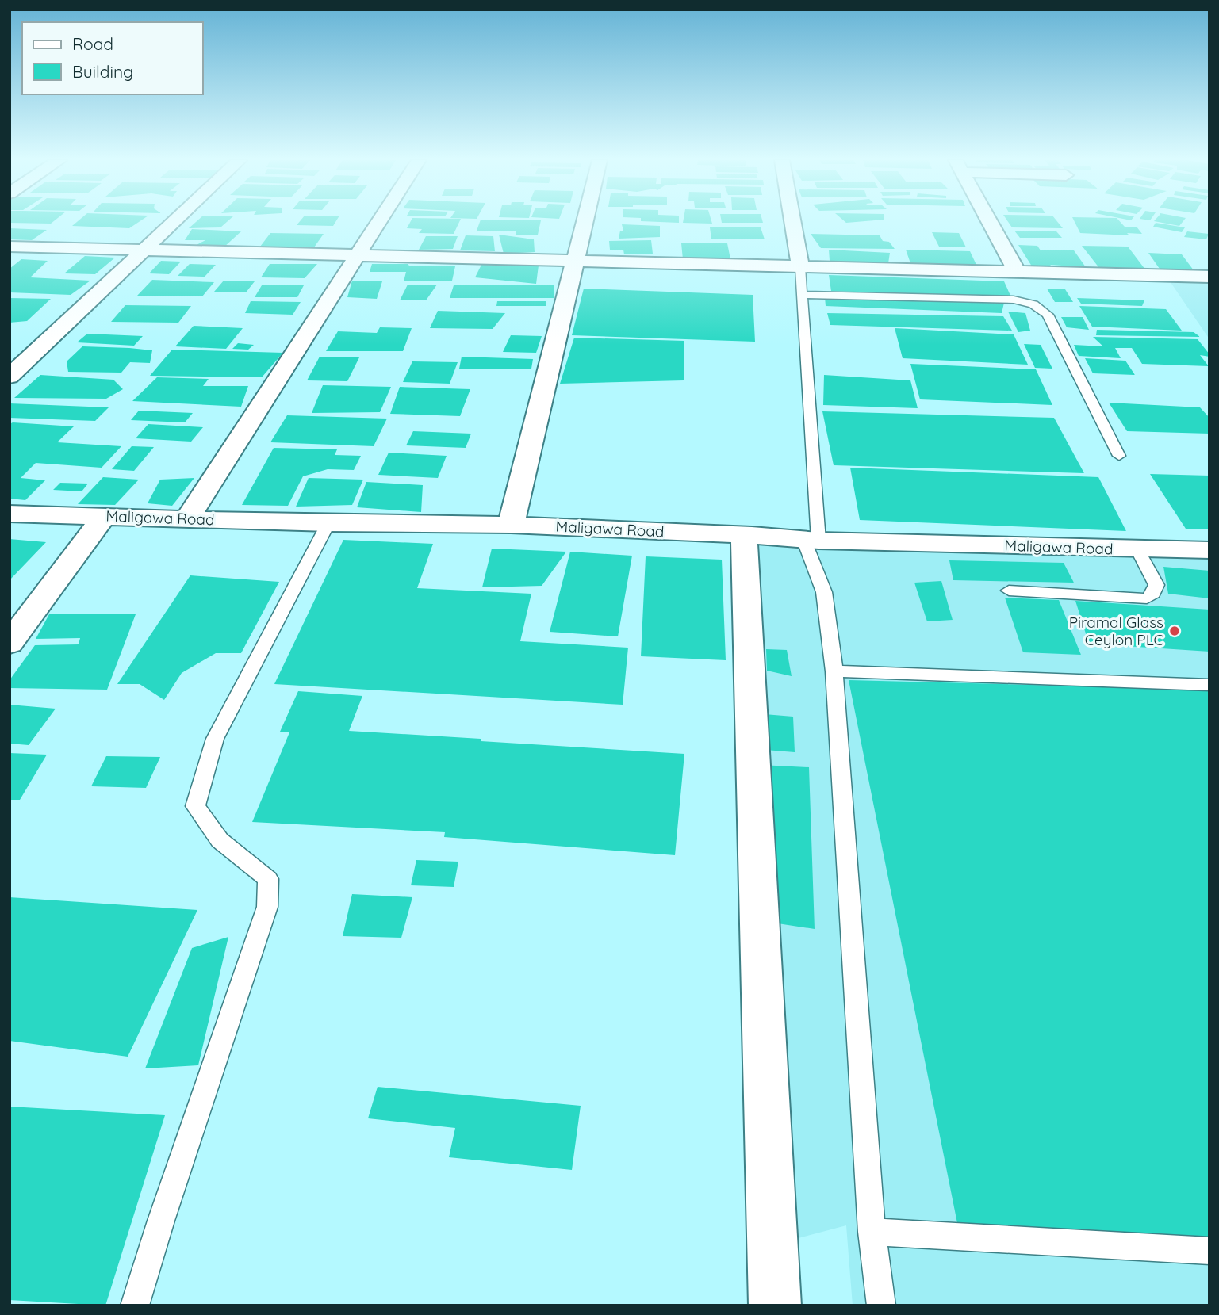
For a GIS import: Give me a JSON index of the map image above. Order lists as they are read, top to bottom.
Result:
{
  "streets": {
    "street": ["Maligawa Road"]
  },
  "places": ["Piramal Glass Ceylon PLC"],
  "legend": ["Road", "Building"]
}
